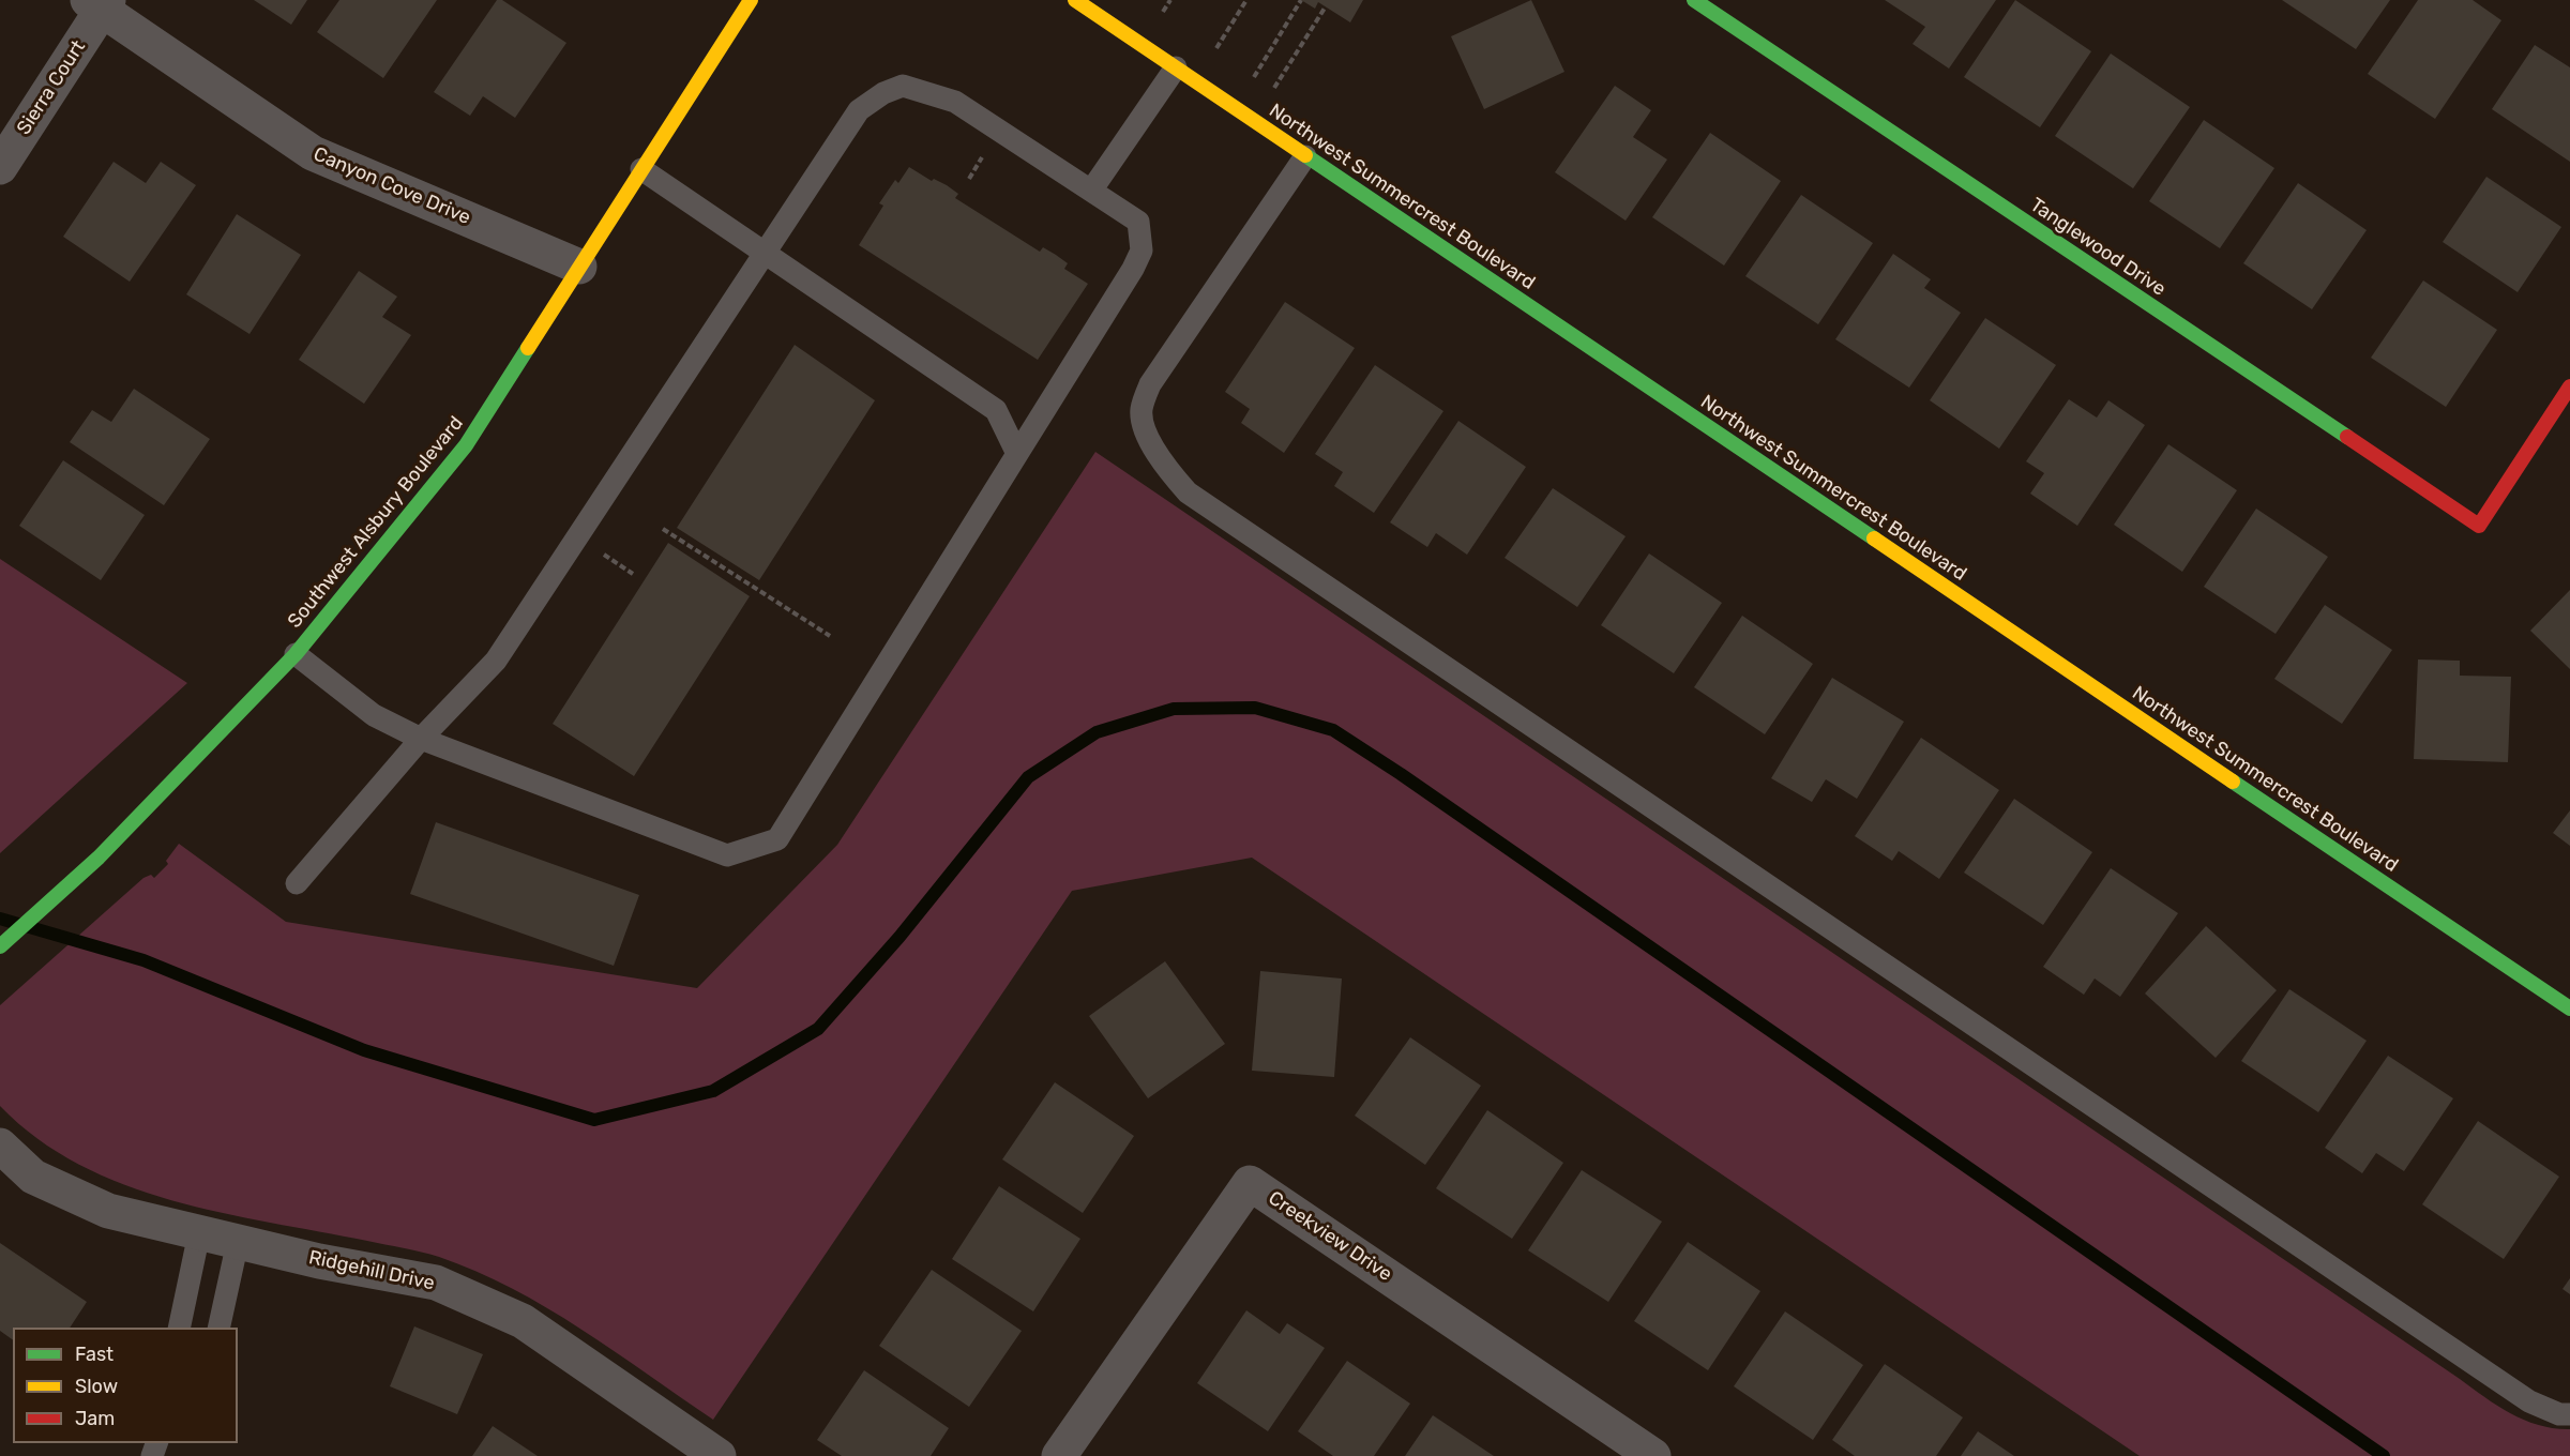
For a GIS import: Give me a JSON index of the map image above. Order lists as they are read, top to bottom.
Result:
{
  "streets": {
    "street": [
      "Sierra Court",
      "Canyon Cove Drive",
      "Northwest Summercrest Boulevard",
      "Tanglewood Drive",
      "Southwest Alsbury Boulevard",
      "Creekview Drive",
      "Ridgehill Drive"
    ]
  },
  "crossings": [
    ["Sierra Court", "Canyon Cove Drive"],
    ["Canyon Cove Drive", "Southwest Alsbury Boulevard"]
  ],
  "legend": ["Fast", "Slow", "Jam"]
}
